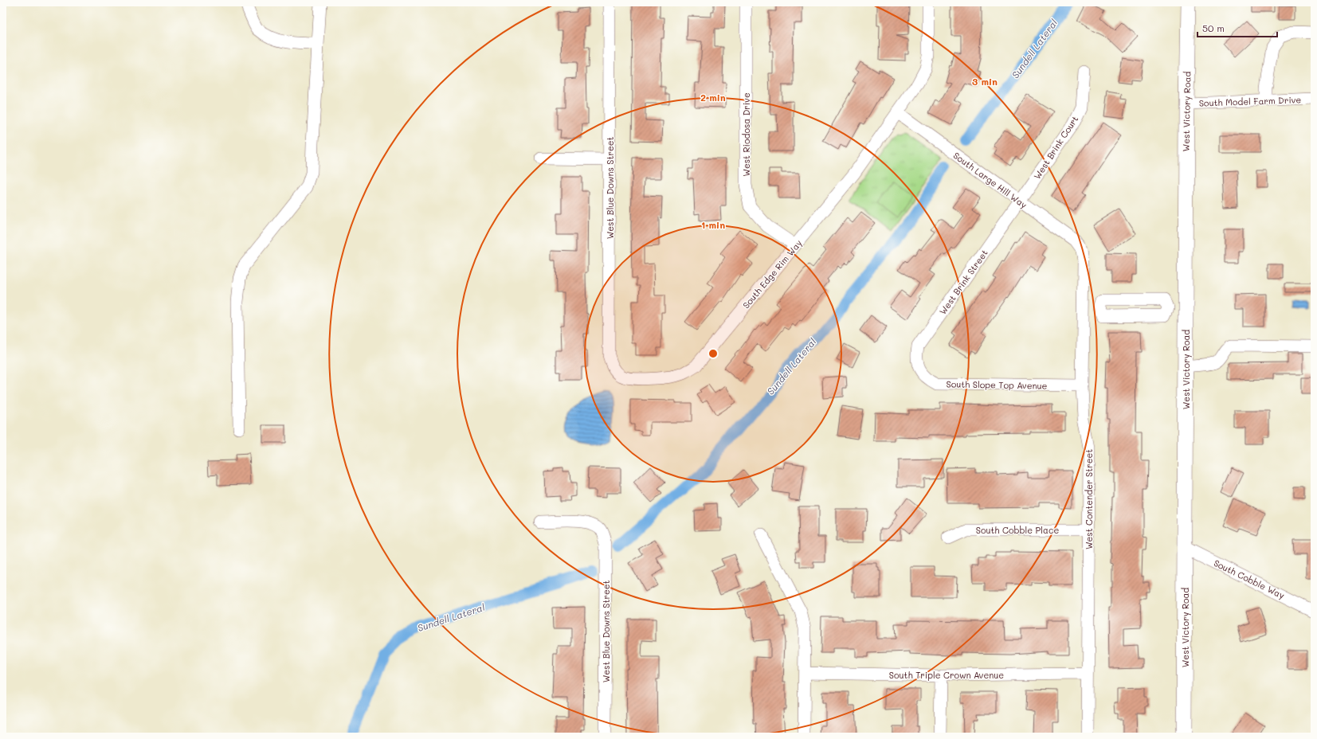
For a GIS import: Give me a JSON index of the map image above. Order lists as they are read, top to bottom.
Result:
{
  "streets": {
    "main road": ["West Victory Road"],
    "street": [
      "South Model Farm Drive",
      "West Riodosa Drive",
      "West Brink Court",
      "South Large Hill Way",
      "West Blue Downs Street",
      "South Edge Rim Way",
      "West Brink Street",
      "South Slope Top Avenue",
      "West Contender Street",
      "South Cobble Place",
      "South Cobble Way",
      "South Triple Crown Avenue"
    ]
  },
  "crossings": [
    ["South Model Farm Drive", "West Victory Road"],
    ["West Victory Road", "South Cobble Way"],
    ["West Riodosa Drive", "South Edge Rim Way"],
    ["West Brink Court", "South Large Hill Way"],
    ["West Brink Court", "West Brink Street"],
    ["South Large Hill Way", "South Edge Rim Way"],
    ["South Large Hill Way", "West Brink Street"],
    ["South Large Hill Way", "West Contender Street"],
    ["West Blue Downs Street", "South Edge Rim Way"],
    ["West Brink Street", "South Slope Top Avenue"],
    ["South Slope Top Avenue", "West Contender Street"],
    ["West Contender Street", "South Cobble Place"],
    ["West Contender Street", "South Triple Crown Avenue"]
  ],
  "water": ["Sundell Lateral"],
  "scale_bar": "50 m",
  "rings": ["3 min", "2 min", "1 min"]
}
